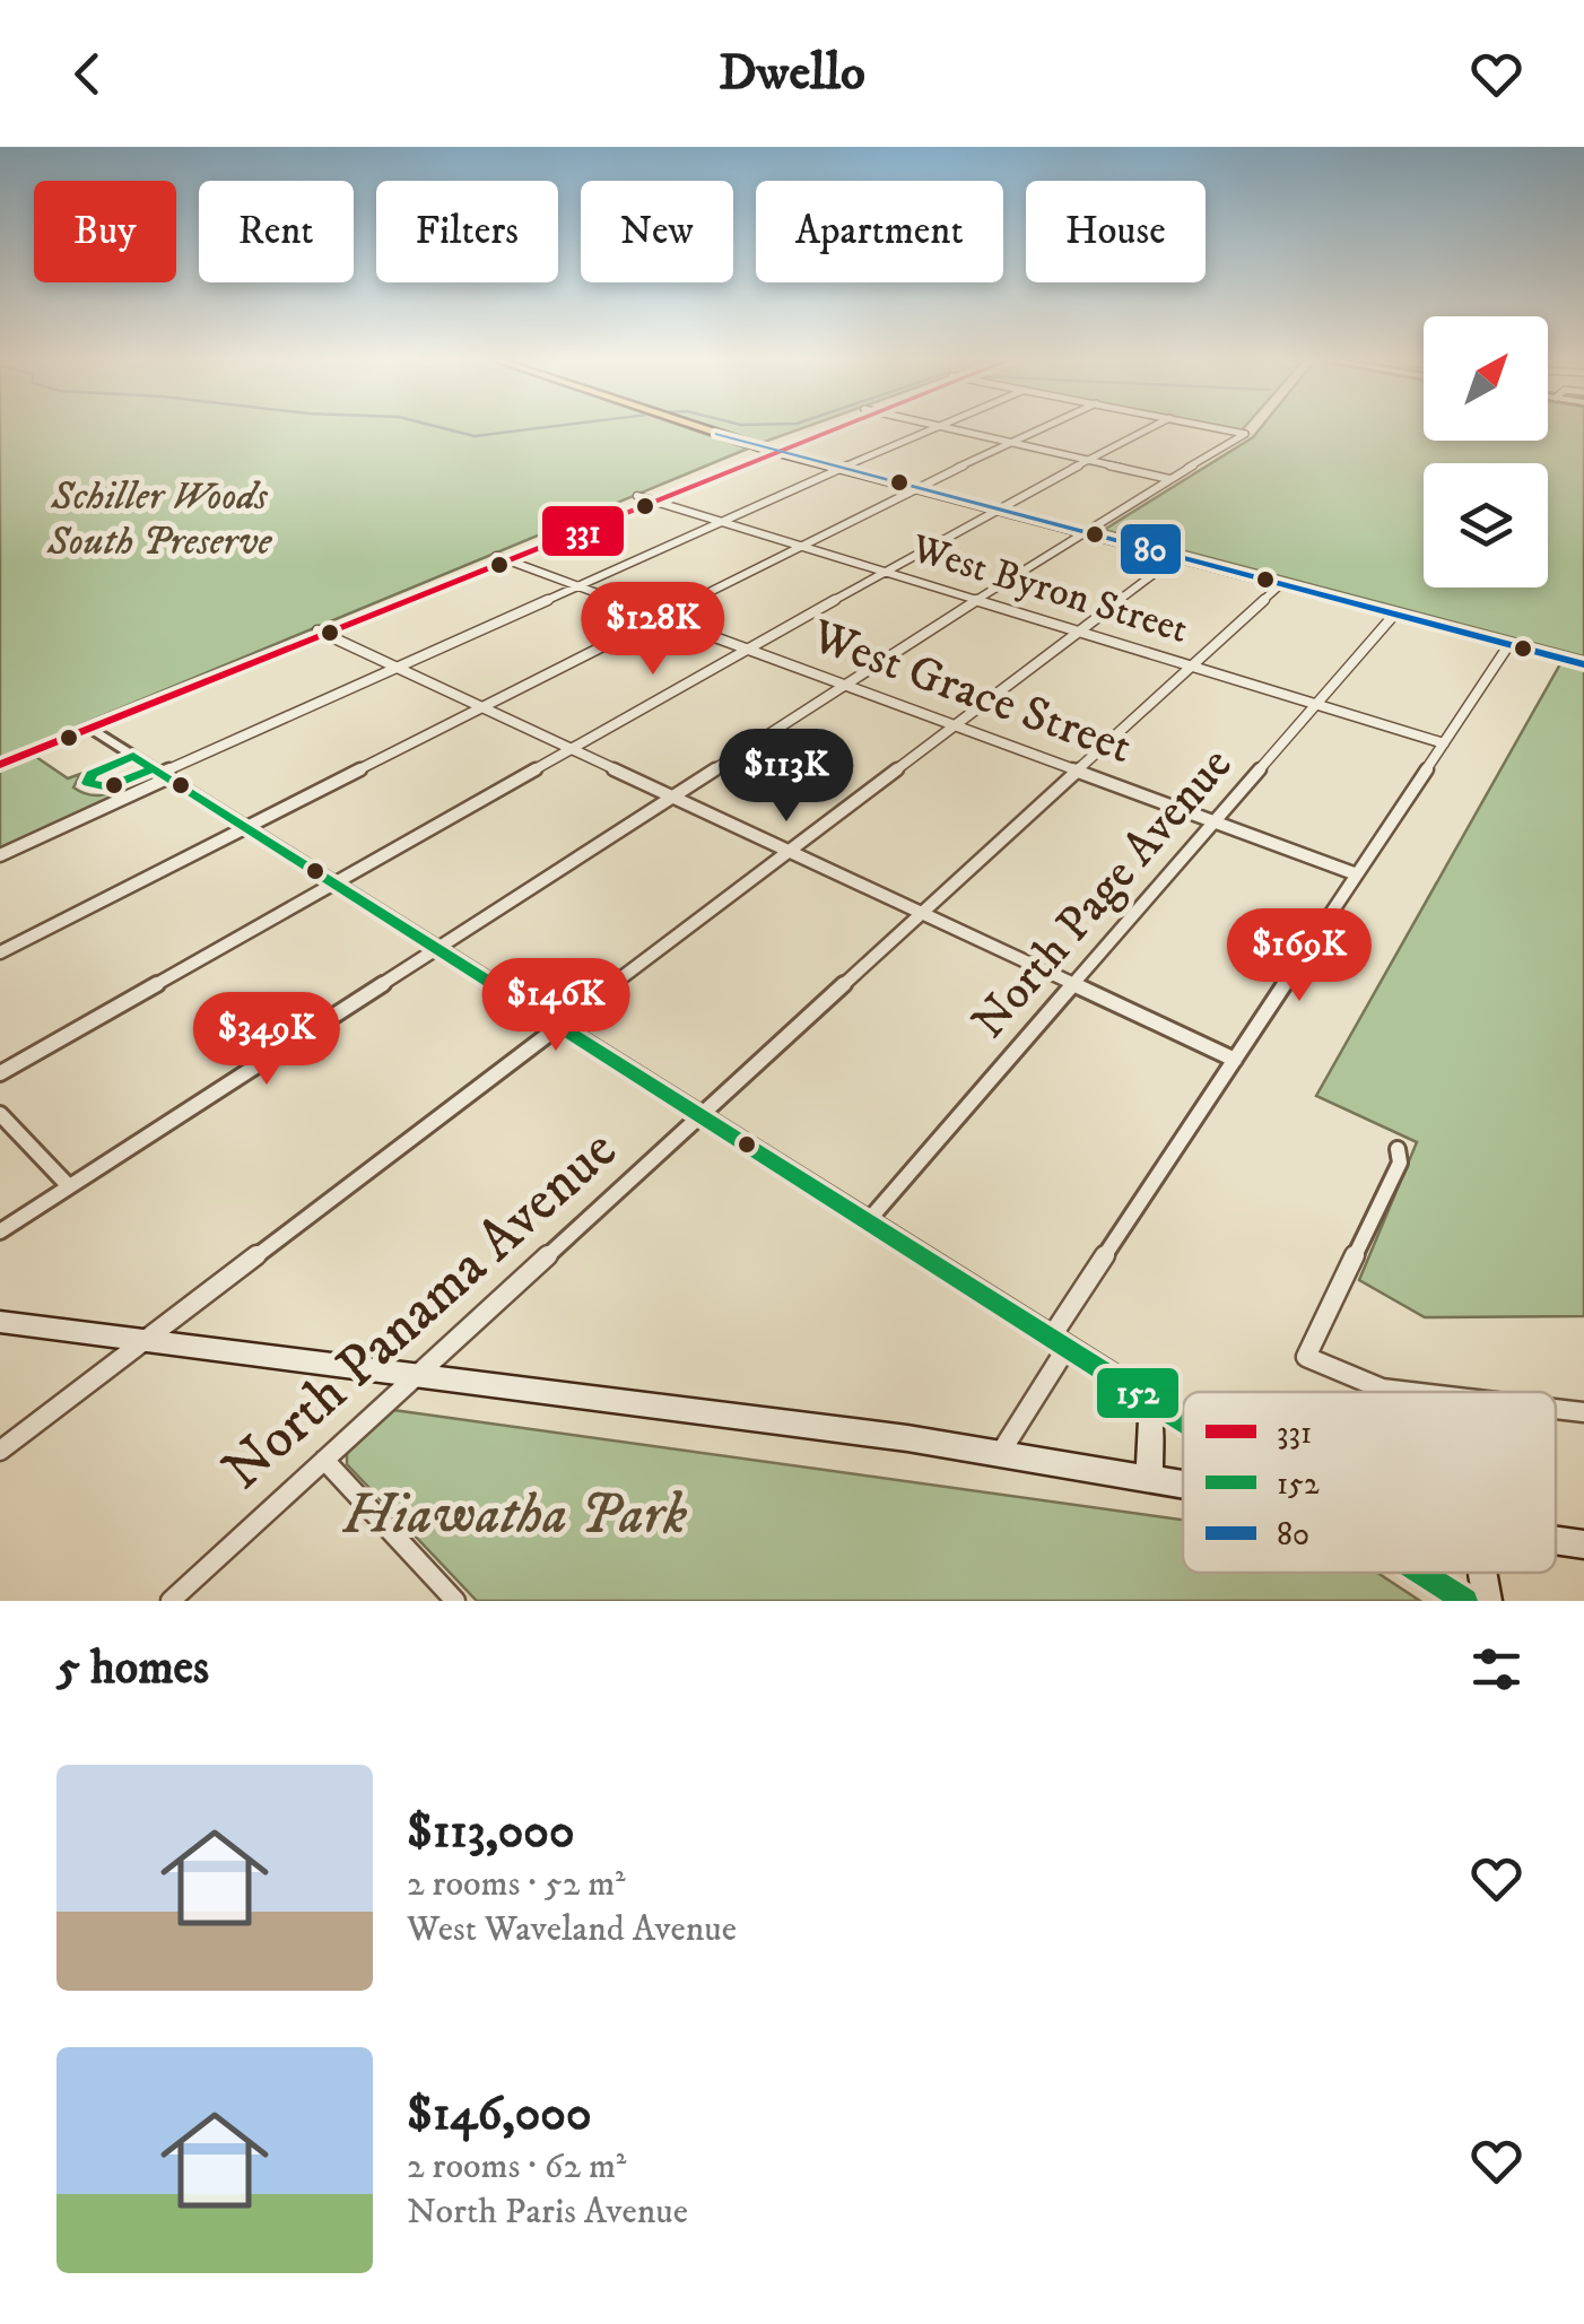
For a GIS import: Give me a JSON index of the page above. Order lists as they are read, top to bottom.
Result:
{
  "streets": {
    "street": [
      "West Byron Street",
      "West Grace Street",
      "North Page Avenue",
      "North Panama Avenue"
    ]
  },
  "crossings": [
    ["West Byron Street", "North Page Avenue"],
    ["West Byron Street", "North Panama Avenue"],
    ["West Grace Street", "North Page Avenue"],
    ["West Grace Street", "North Panama Avenue"]
  ],
  "parks": ["Schiller Woods South Preserve", "Hiawatha Park"],
  "lines": ["transit line 331", "transit line 80", "transit line 152"],
  "legend": ["331", "152", "80"],
  "north": "top right",
  "page": {
    "header": "Dwello",
    "chip": [
      "Buy",
      "Rent",
      "Filters",
      "New",
      "Apartment",
      "House"
    ],
    "price": [
      "$128K",
      "$113K",
      "$169K",
      "$146K",
      "$349K"
    ],
    "heading": "5 homes",
    "list": [
      {
        "name": "$113,000",
        "note": "2 rooms · 52 m² · West Waveland Avenue"
      },
      {
        "name": "$146,000",
        "note": "2 rooms · 62 m² · North Paris Avenue"
      }
    ]
  }
}
